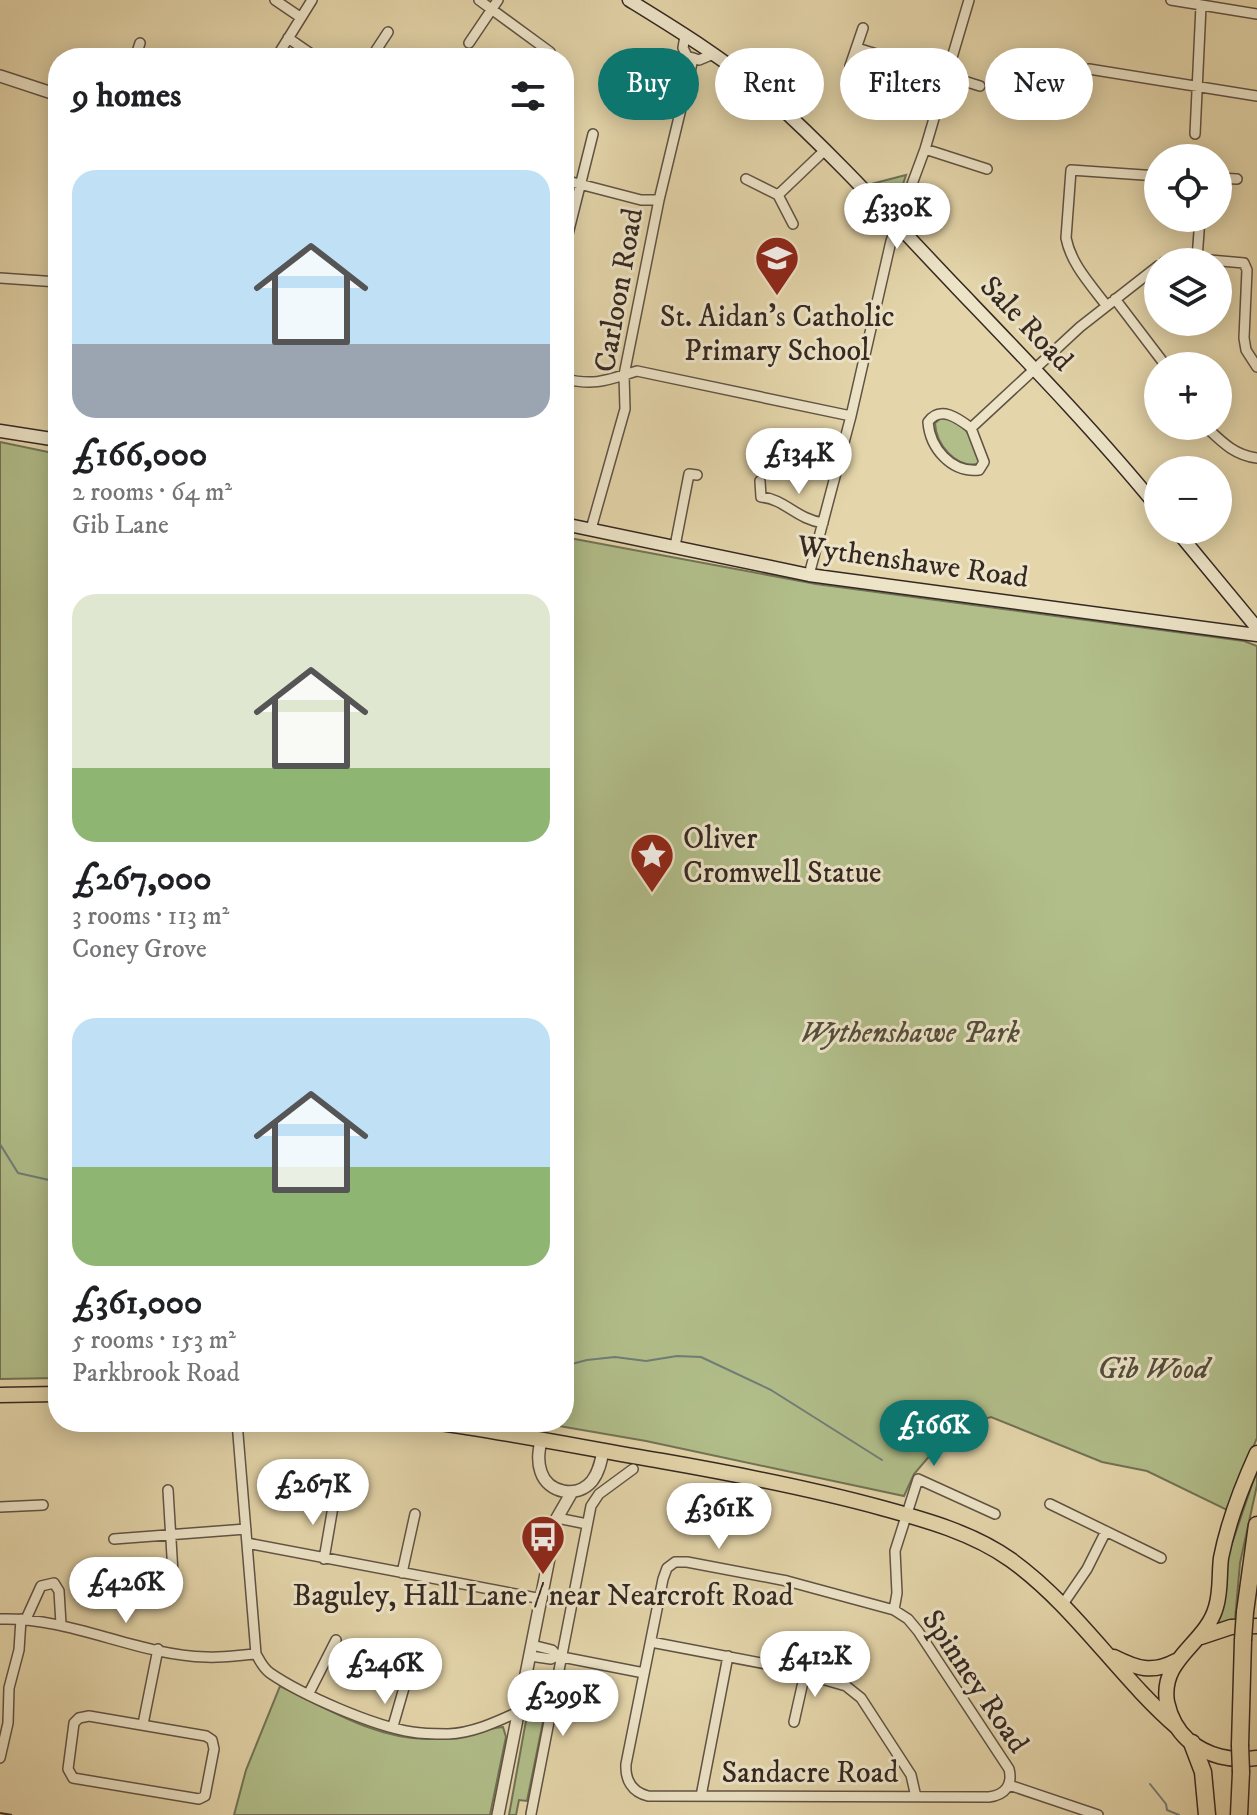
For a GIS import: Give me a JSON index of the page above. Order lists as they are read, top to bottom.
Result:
{
  "streets": {
    "main road": ["Sale Road", "Wythenshawe Road"],
    "street": ["Carloon Road", "Spinney Road", "Sandacre Road"]
  },
  "crossings": [
    ["Carloon Road", "Wythenshawe Road"],
    ["Spinney Road", "Sandacre Road"]
  ],
  "parks": ["Wythenshawe Park", "Gib Wood"],
  "places": {
    "school or university": ["St. Aidan's Catholic Primary School"],
    "place": ["Oliver Cromwell Statue"],
    "bus stop": ["Baguley, Hall Lane / near Nearcroft Road"]
  },
  "page": {
    "chip": [
      "Buy",
      "Rent",
      "Filters",
      "New"
    ],
    "heading": "9 homes",
    "map_buttons": ["+", "−"],
    "list": [
      {
        "name": "£166,000",
        "note": "2 rooms · 64 m² · Gib Lane"
      },
      {
        "name": "£267,000",
        "note": "3 rooms · 113 m² · Coney Grove"
      },
      {
        "name": "£361,000",
        "note": "5 rooms · 153 m² · Parkbrook Road"
      }
    ],
    "price": [
      "£330K",
      "£134K",
      "£166K",
      "£267K",
      "£361K",
      "£426K",
      "£412K",
      "£246K",
      "£299K"
    ]
  }
}
